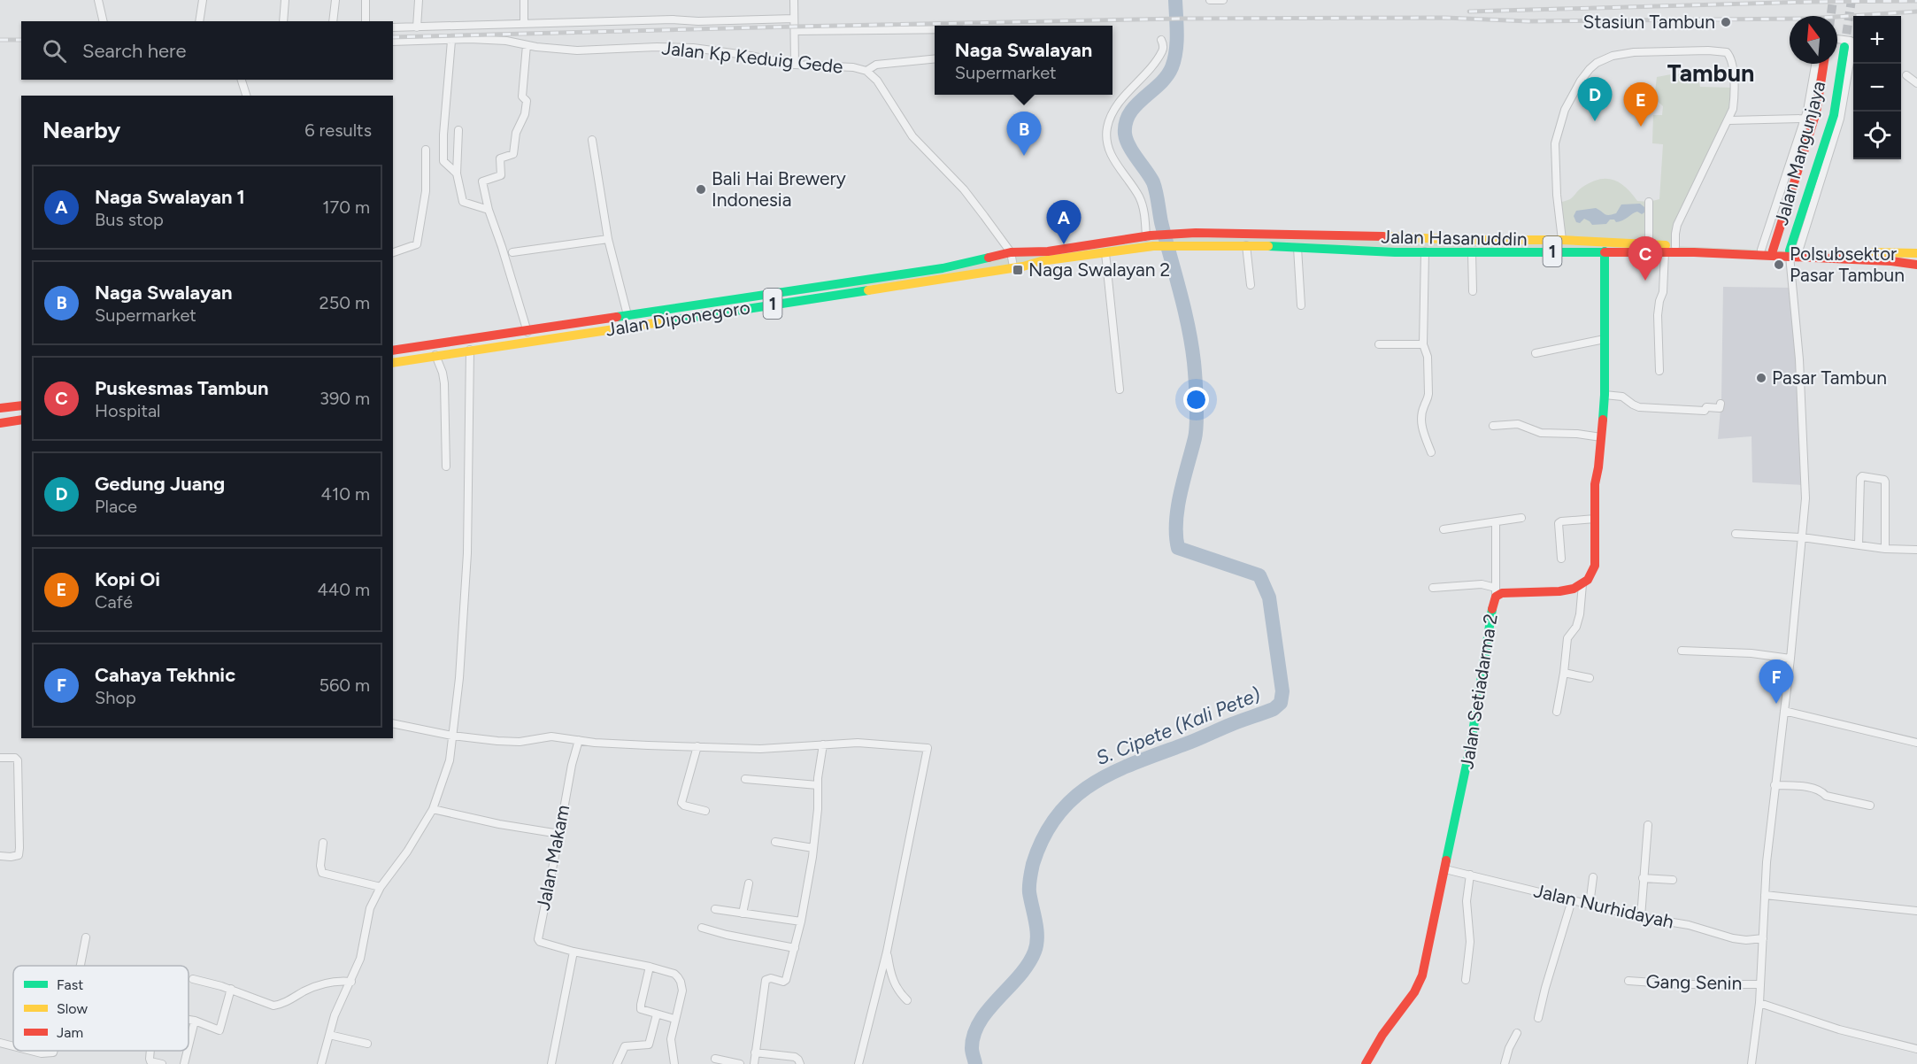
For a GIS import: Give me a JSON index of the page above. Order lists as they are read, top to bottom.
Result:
{
  "streets": {
    "main road": [
      "Jalan Mangunjaya",
      "Jalan Hasanuddin",
      "1",
      "Jalan Diponegoro",
      "Jalan Setiadarma 2"
    ],
    "street": [
      "Jalan Kp Keduig Gede",
      "Jalan Makam",
      "Jalan Nurhidayah",
      "Gang Senin"
    ]
  },
  "crossings": [
    ["Jalan Kp Keduig Gede", "Jalan Diponegoro"],
    ["Jalan Mangunjaya", "Jalan Hasanuddin"],
    ["Jalan Hasanuddin", "Jalan Diponegoro"],
    ["Jalan Setiadarma 2", "Jalan Nurhidayah"]
  ],
  "districts": ["Tambun"],
  "water": ["S. Cipete (Kali Pete)"],
  "places": {
    "other": [
      "Stasiun Tambun",
      "Bali Hai Brewery Indonesia",
      "Polsubsektor Pasar Tambun",
      "Pasar Tambun"
    ],
    "transit": ["Naga Swalayan 2"]
  },
  "legend": ["Fast", "Slow", "Jam"],
  "north": "top",
  "page": {
    "map_buttons": ["+", "−"],
    "search": "Search here",
    "popup": ["Naga Swalayan", "Supermarket"],
    "pins": [
      "D",
      "E",
      "B",
      "A",
      "C",
      "F"
    ],
    "heading": ["Nearby", "6 results"],
    "list": [
      {
        "mark": "A",
        "name": "Naga Swalayan 1",
        "note": "Bus stop",
        "value": "170 m"
      },
      {
        "mark": "B",
        "name": "Naga Swalayan",
        "note": "Supermarket",
        "value": "250 m"
      },
      {
        "mark": "C",
        "name": "Puskesmas Tambun",
        "note": "Hospital",
        "value": "390 m"
      },
      {
        "mark": "D",
        "name": "Gedung Juang",
        "note": "Place",
        "value": "410 m"
      },
      {
        "mark": "E",
        "name": "Kopi Oi",
        "note": "Café",
        "value": "440 m"
      },
      {
        "mark": "F",
        "name": "Cahaya Tekhnic",
        "note": "Shop",
        "value": "560 m"
      }
    ]
  }
}
